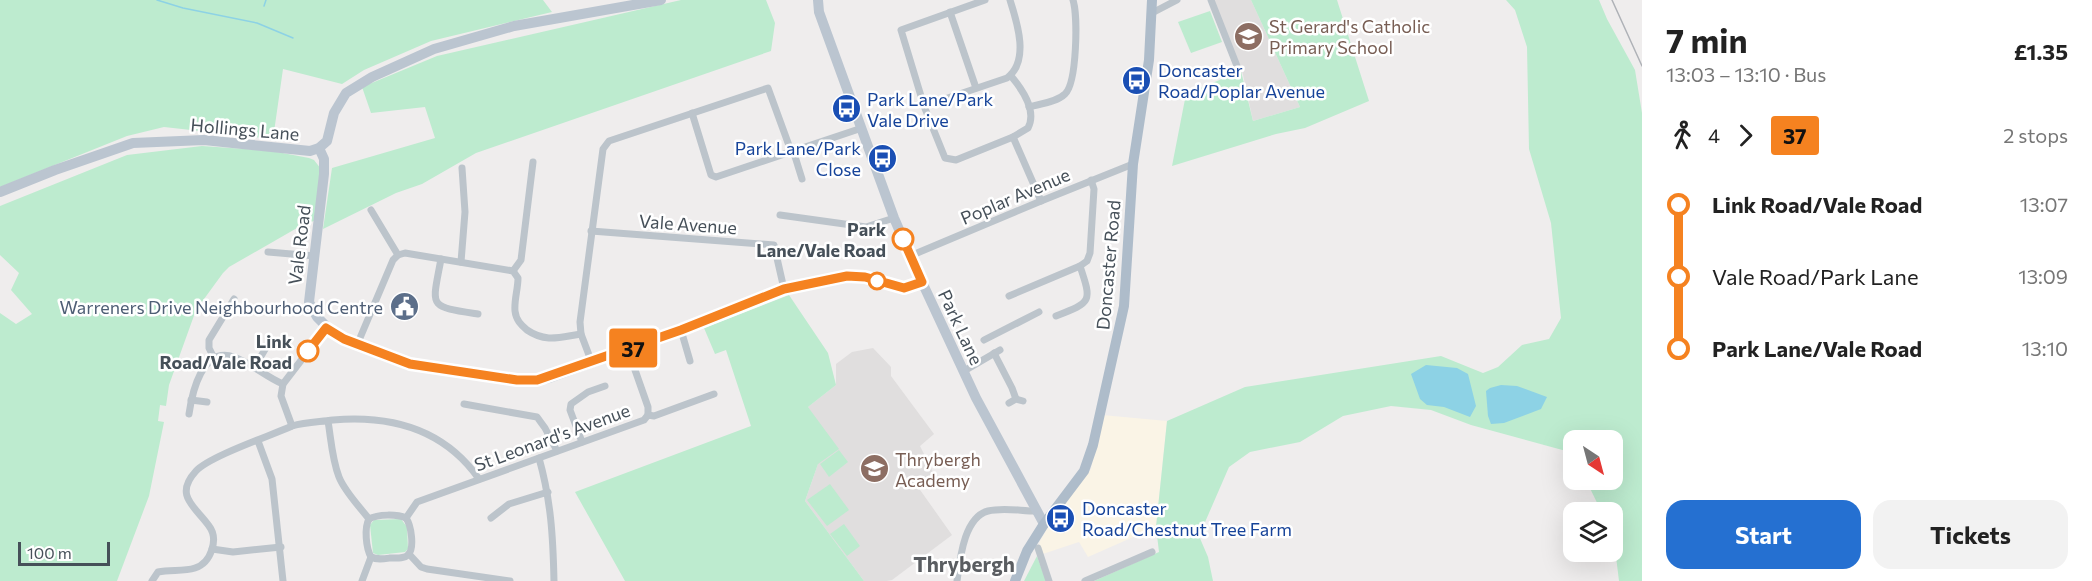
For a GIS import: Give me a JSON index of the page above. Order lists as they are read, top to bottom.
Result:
{
  "streets": {
    "main road": ["Doncaster Road"],
    "street": [
      "Hollings Lane",
      "Poplar Avenue",
      "Vale Avenue",
      "Vale Road",
      "Park Lane",
      "St Leonard's Avenue"
    ]
  },
  "crossings": [
    ["Hollings Lane", "Vale Road"],
    ["Poplar Avenue", "Doncaster Road"],
    ["Poplar Avenue", "Park Lane"],
    ["Vale Avenue", "Vale Road"],
    ["Vale Road", "Park Lane"],
    ["Doncaster Road", "Park Lane"]
  ],
  "districts": ["Thrybergh"],
  "places": {
    "school or university": ["St Gerard's Catholic Primary School", "Thrybergh Academy"],
    "bus stop": [
      "Doncaster Road/Poplar Avenue",
      "Park Lane/Park Vale Drive",
      "Park Lane/Park Close",
      "Doncaster Road/Chestnut Tree Farm"
    ],
    "other": ["Park Lane/Vale Road", "Link Road/Vale Road"],
    "public building": ["Warreners Drive Neighbourhood Centre"]
  },
  "lines": ["bus line 37"],
  "scale_bar": "100 m",
  "north": "bottom right",
  "page": {
    "on_map": "37",
    "heading": ["7 min", "13:03 – 13:10 · Bus", "£1.35"],
    "legs": ["4", "37", "2 stops"],
    "list": [
      {
        "name": "Link Road/Vale Road",
        "value": "13:07"
      },
      {
        "name": "Vale Road/Park Lane",
        "value": "13:09"
      },
      {
        "name": "Park Lane/Vale Road",
        "value": "13:10"
      }
    ],
    "buttons": ["Start", "Tickets"],
    "scale": "100 m"
  }
}
